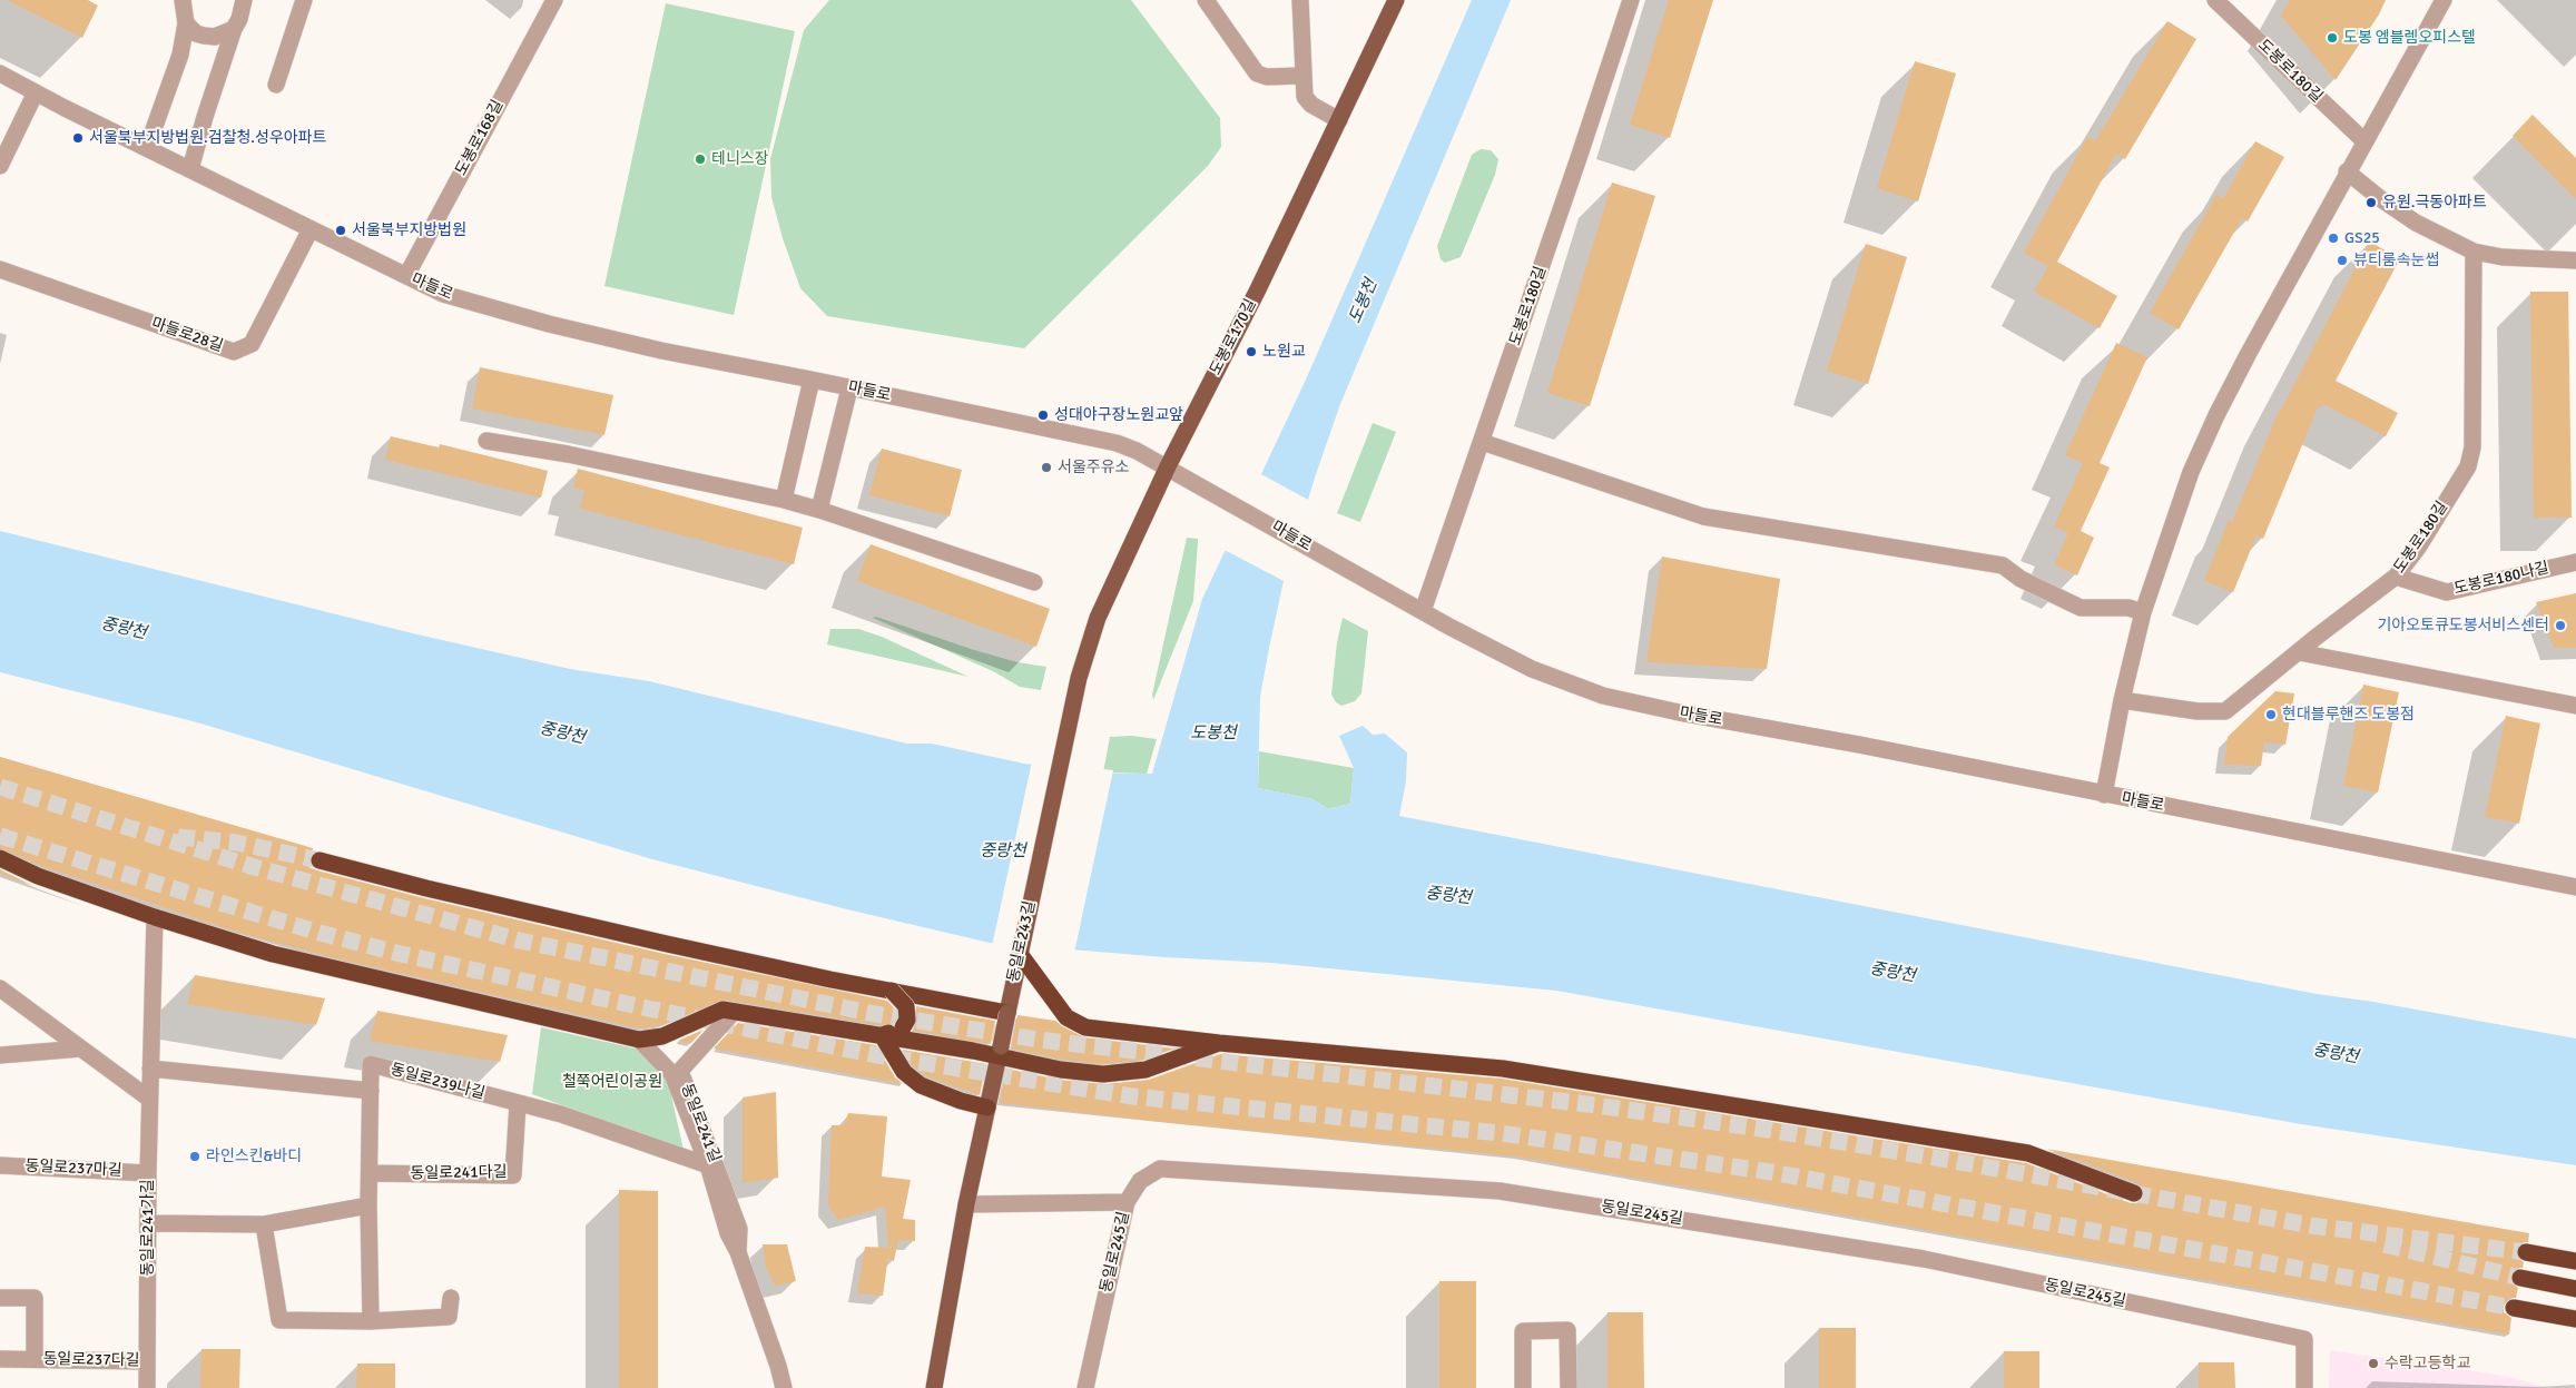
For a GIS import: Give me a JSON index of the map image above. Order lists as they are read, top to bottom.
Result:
{
  "streets": {
    "main road": ["도봉로170길", "동일로243길"],
    "street": [
      "도봉로180길",
      "도봉로168길",
      "마들로",
      "마들로28길",
      "도봉로180나길",
      "동일로239나길",
      "동일로241길",
      "동일로237마길",
      "동일로241다길",
      "동일로245길",
      "동일로241가길",
      "동일로237다길"
    ]
  },
  "crossings": [
    ["도봉로180길", "마들로"],
    ["도봉로180길", "도봉로180나길"],
    ["도봉로168길", "마들로"],
    ["마들로", "마들로28길"],
    ["마들로", "도봉로170길"],
    ["도봉로170길", "동일로243길"],
    ["동일로239나길", "동일로241길"],
    ["동일로239나길", "동일로241다길"],
    ["동일로239나길", "동일로241가길"],
    ["동일로237마길", "동일로241가길"],
    ["동일로241가길", "동일로237다길"]
  ],
  "water": ["도봉천", "중랑천"],
  "parks": ["철쭉어린이공원"],
  "places": [
    "도봉 엠블렘오피스텔",
    "서울북부지방법원.검찰청.성우아파트",
    "테니스장",
    "유원.극동아파트",
    "서울북부지방법원",
    "GS25",
    "뷰티룸속눈썹",
    "노원교",
    "성대야구장노원교앞",
    "서울주유소",
    "기아오토큐도봉서비스센터",
    "현대블루핸즈 도봉점",
    "라인스킨&바디",
    "수락고등학교"
  ]
}
